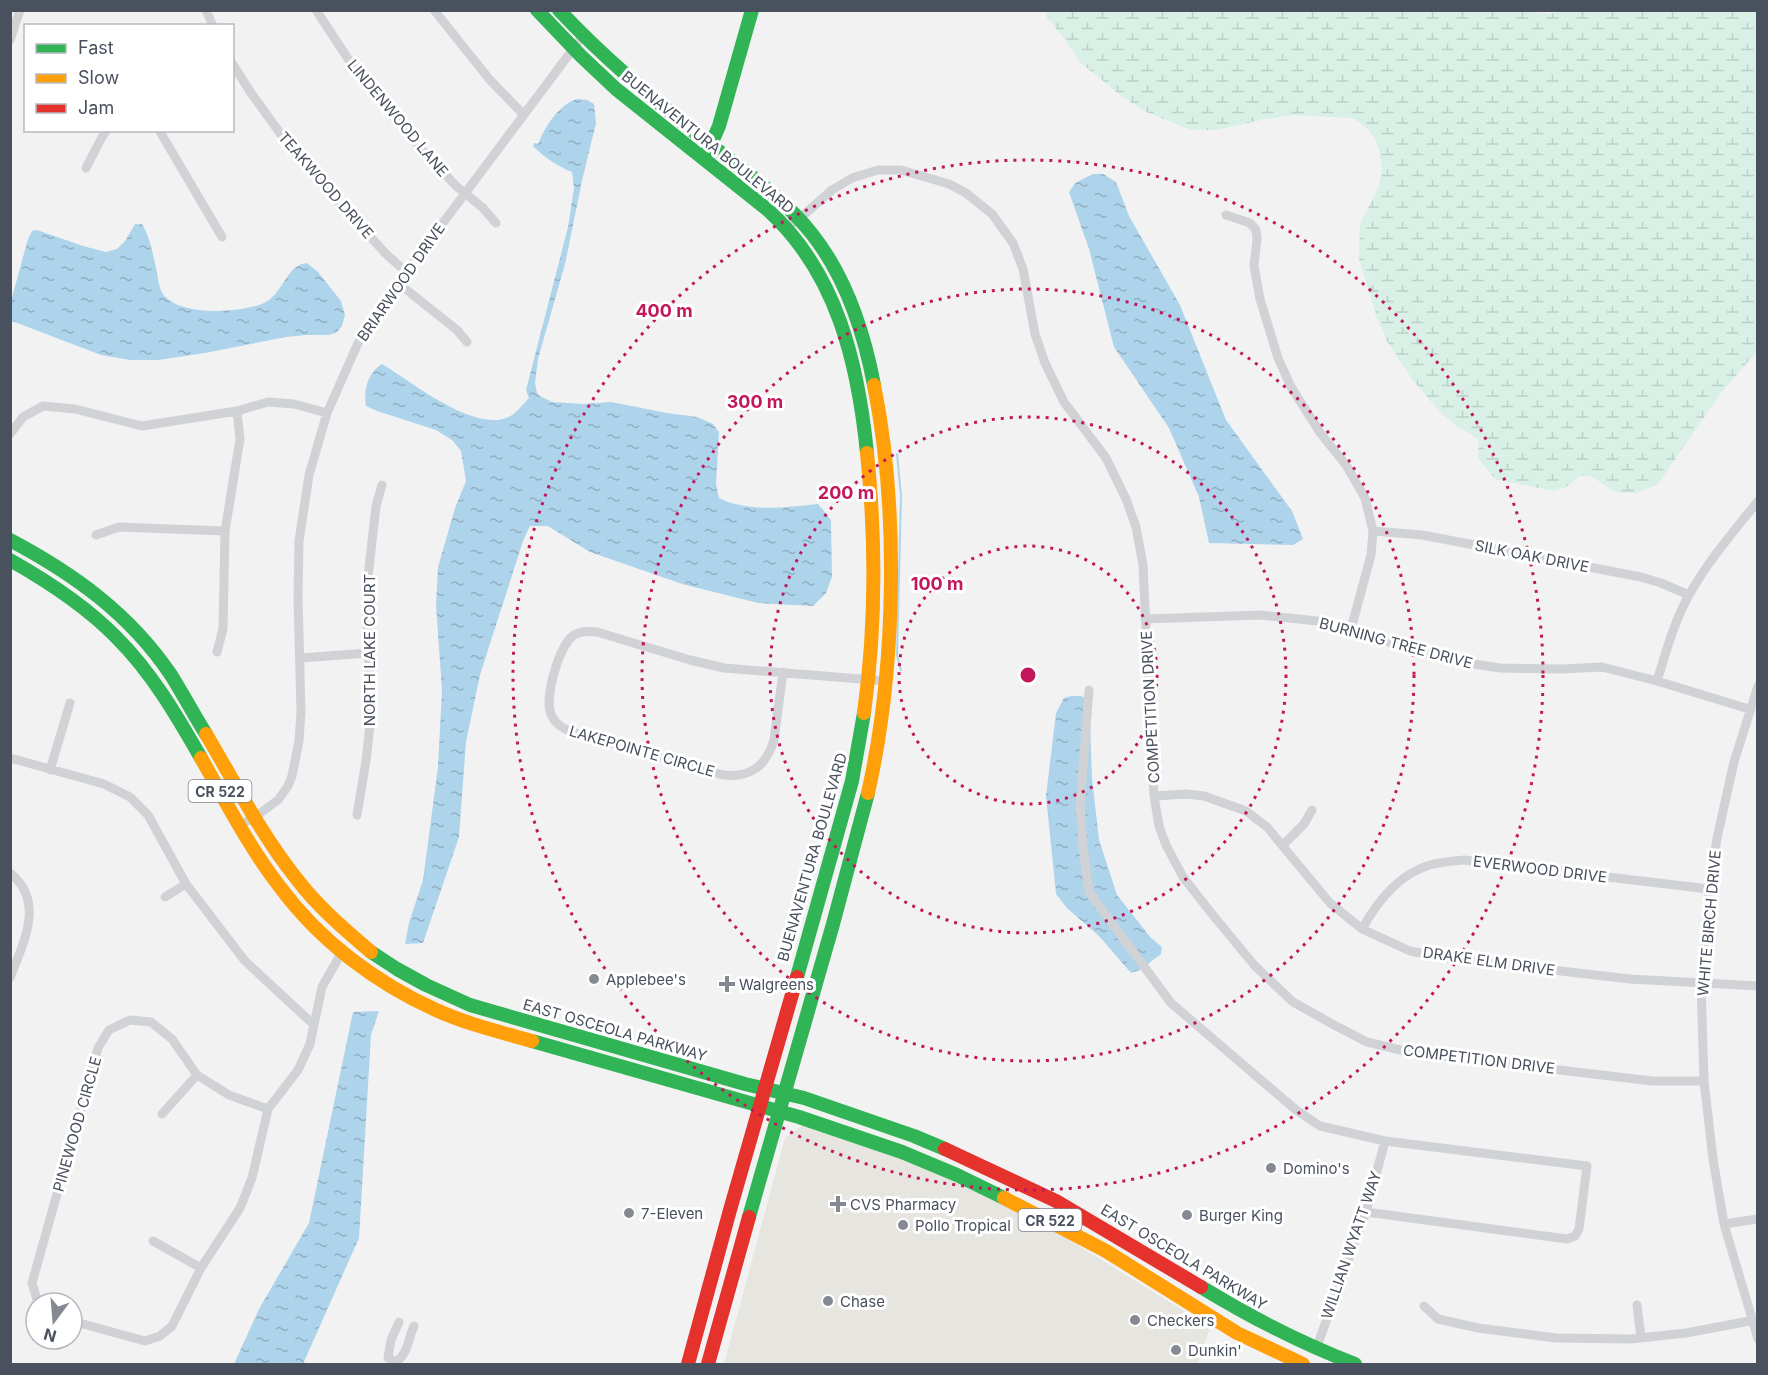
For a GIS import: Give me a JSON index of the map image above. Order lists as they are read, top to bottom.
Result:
{
  "streets": {
    "main road": ["BUENAVENTURA BOULEVARD", "CR 522", "EAST OSCEOLA PARKWAY"],
    "street": [
      "LINDENWOOD LANE",
      "TEAKWOOD DRIVE",
      "BRIARWOOD DRIVE",
      "SILK OAK DRIVE",
      "BURNING TREE DRIVE",
      "NORTH LAKE COURT",
      "COMPETITION DRIVE",
      "LAKEPOINTE CIRCLE",
      "EVERWOOD DRIVE",
      "WHITE BIRCH DRIVE",
      "DRAKE ELM DRIVE",
      "PINEWOOD CIRCLE",
      "WILLIAN WYATT WAY"
    ]
  },
  "crossings": [
    ["LINDENWOOD LANE", "BRIARWOOD DRIVE"],
    ["BUENAVENTURA BOULEVARD", "BRIARWOOD DRIVE"],
    ["BUENAVENTURA BOULEVARD", "COMPETITION DRIVE"],
    ["BUENAVENTURA BOULEVARD", "LAKEPOINTE CIRCLE"],
    ["BUENAVENTURA BOULEVARD", "CR 522"],
    ["BUENAVENTURA BOULEVARD", "EAST OSCEOLA PARKWAY"],
    ["TEAKWOOD DRIVE", "BRIARWOOD DRIVE"],
    ["BRIARWOOD DRIVE", "CR 522"],
    ["BRIARWOOD DRIVE", "EAST OSCEOLA PARKWAY"],
    ["BURNING TREE DRIVE", "COMPETITION DRIVE"],
    ["BURNING TREE DRIVE", "WHITE BIRCH DRIVE"],
    ["COMPETITION DRIVE", "WHITE BIRCH DRIVE"],
    ["COMPETITION DRIVE", "DRAKE ELM DRIVE"],
    ["EVERWOOD DRIVE", "WHITE BIRCH DRIVE"],
    ["EVERWOOD DRIVE", "DRAKE ELM DRIVE"],
    ["WHITE BIRCH DRIVE", "DRAKE ELM DRIVE"],
    ["EAST OSCEOLA PARKWAY", "WILLIAN WYATT WAY"]
  ],
  "places": {
    "other": [
      "Applebee's",
      "Domino's",
      "7-Eleven",
      "Burger King",
      "Pollo Tropical",
      "Chase",
      "Checkers",
      "Dunkin'"
    ],
    "health": ["Walgreens", "CVS Pharmacy"]
  },
  "legend": ["Fast", "Slow", "Jam"],
  "north": "bottom",
  "rings": [
    "400 m",
    "300 m",
    "200 m",
    "100 m"
  ]
}
